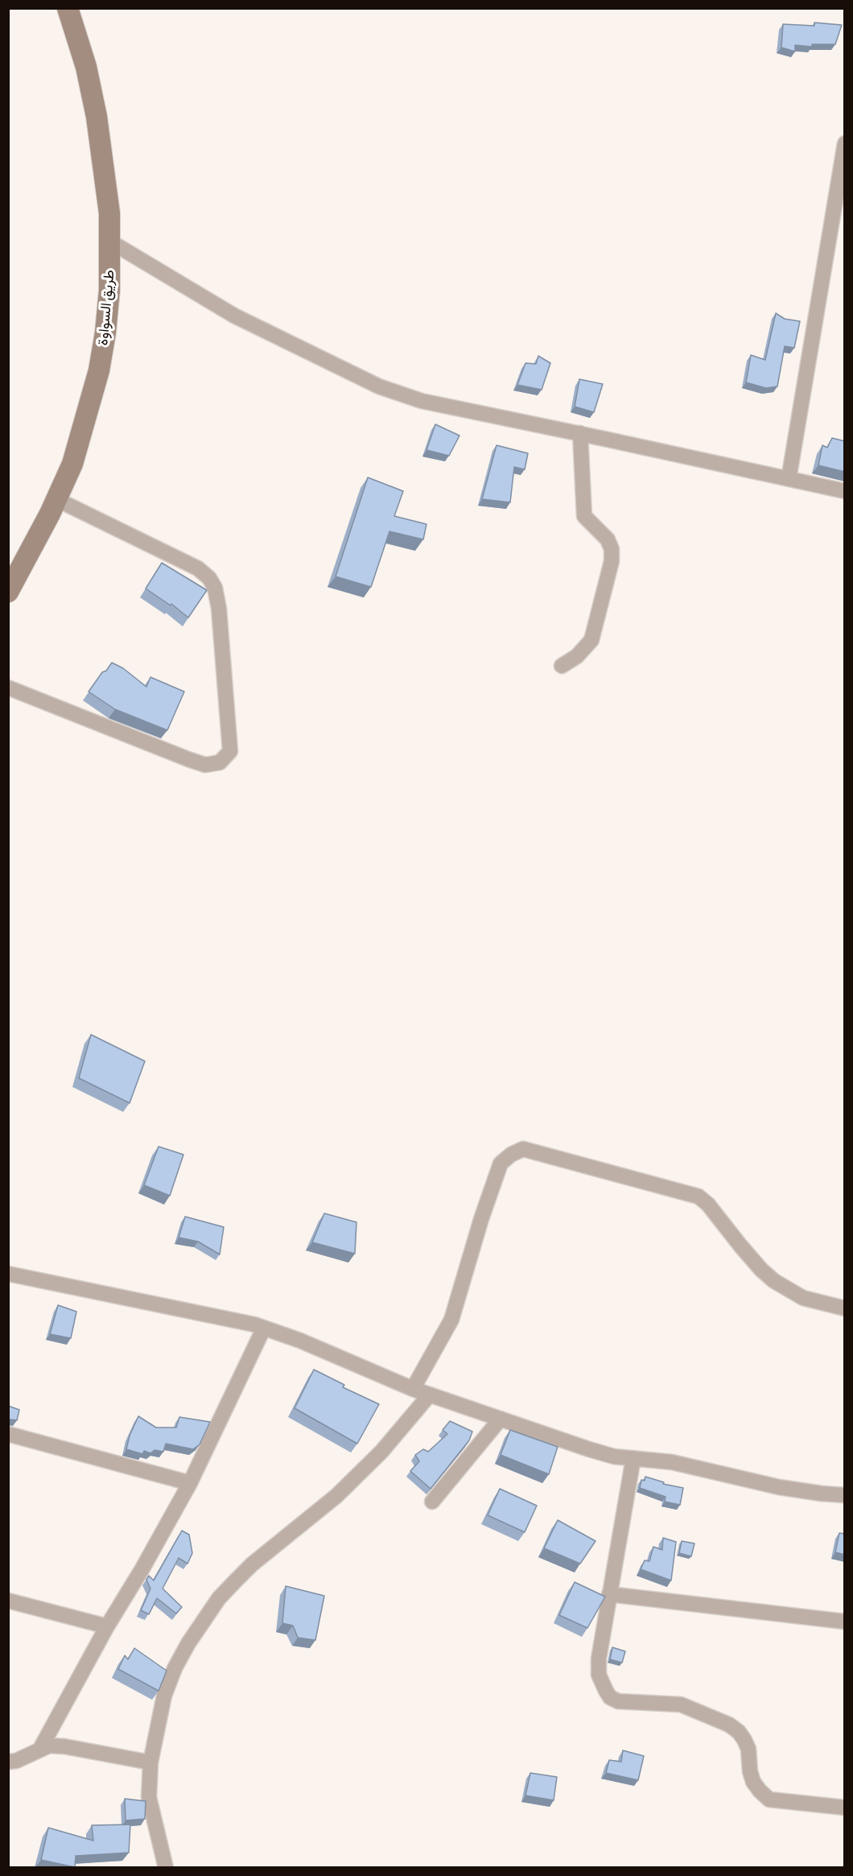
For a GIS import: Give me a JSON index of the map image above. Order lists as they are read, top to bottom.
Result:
{
  "streets": {
    "street": ["طريق السواوة"]
  }
}
